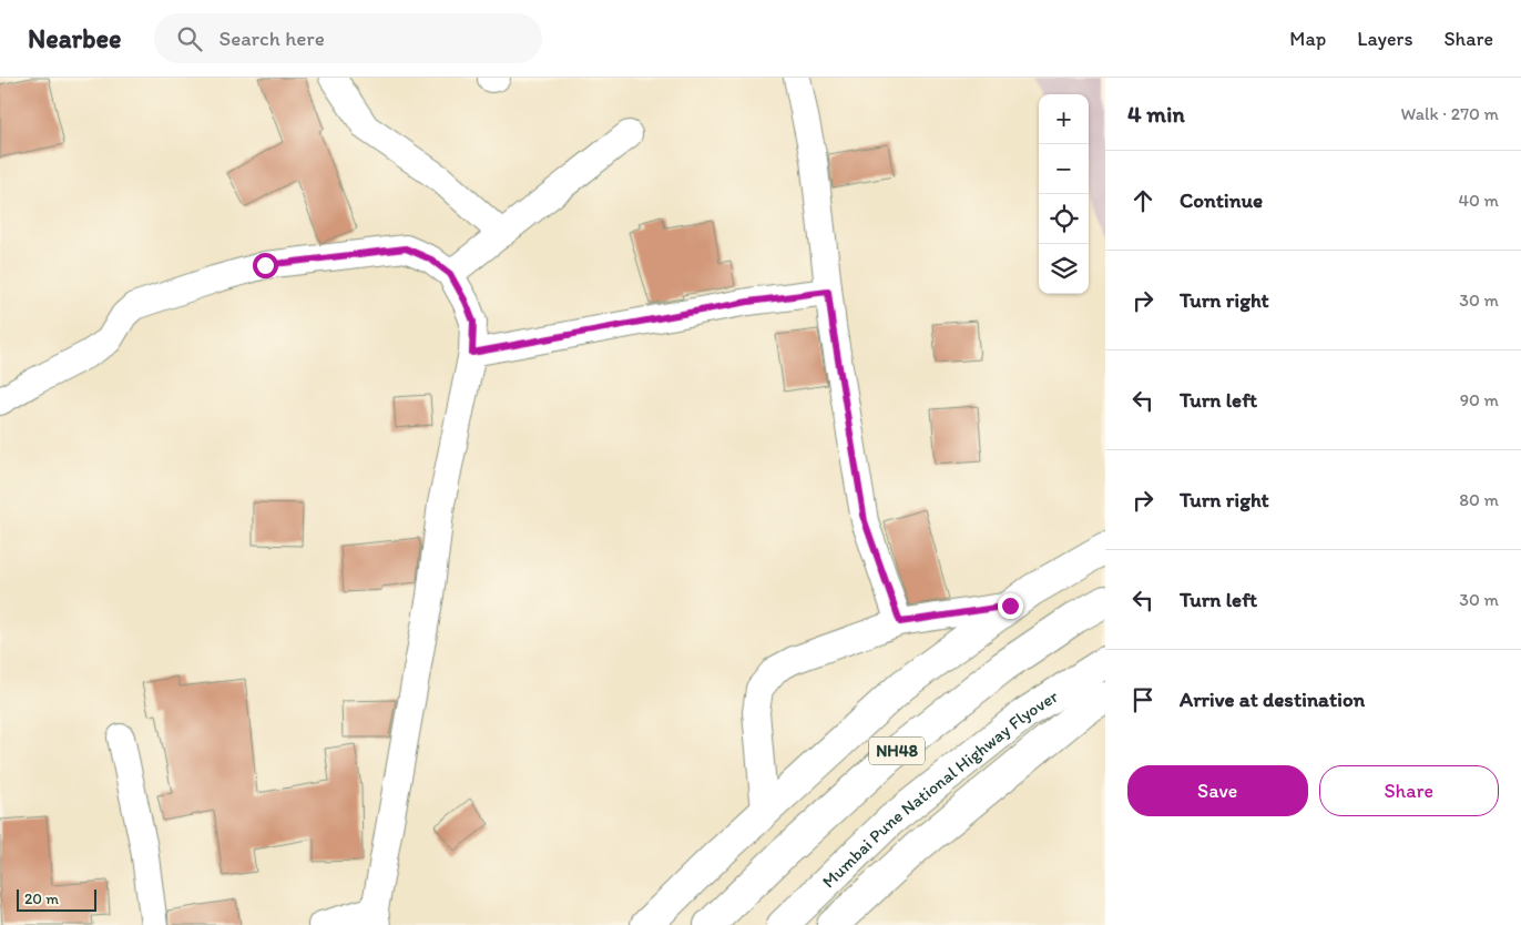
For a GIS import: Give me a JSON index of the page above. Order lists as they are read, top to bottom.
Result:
{
  "streets": {
    "main road": ["NH48", "Mumbai Pune National Highway Flyover"]
  },
  "scale_bar": "20 m",
  "page": {
    "header": "Nearbee",
    "search": "Search here",
    "nav": ["Map", "Layers", "Share"],
    "heading": ["4 min", "Walk · 270 m"],
    "map_buttons": ["+", "−"],
    "list": [
      ["Continue", "40 m"],
      ["Turn right", "30 m"],
      ["Turn left", "90 m"],
      ["Turn right", "80 m"],
      ["Turn left", "30 m"],
      "Arrive at destination"
    ],
    "buttons": ["Save", "Share"],
    "scale": "20 m"
  }
}
